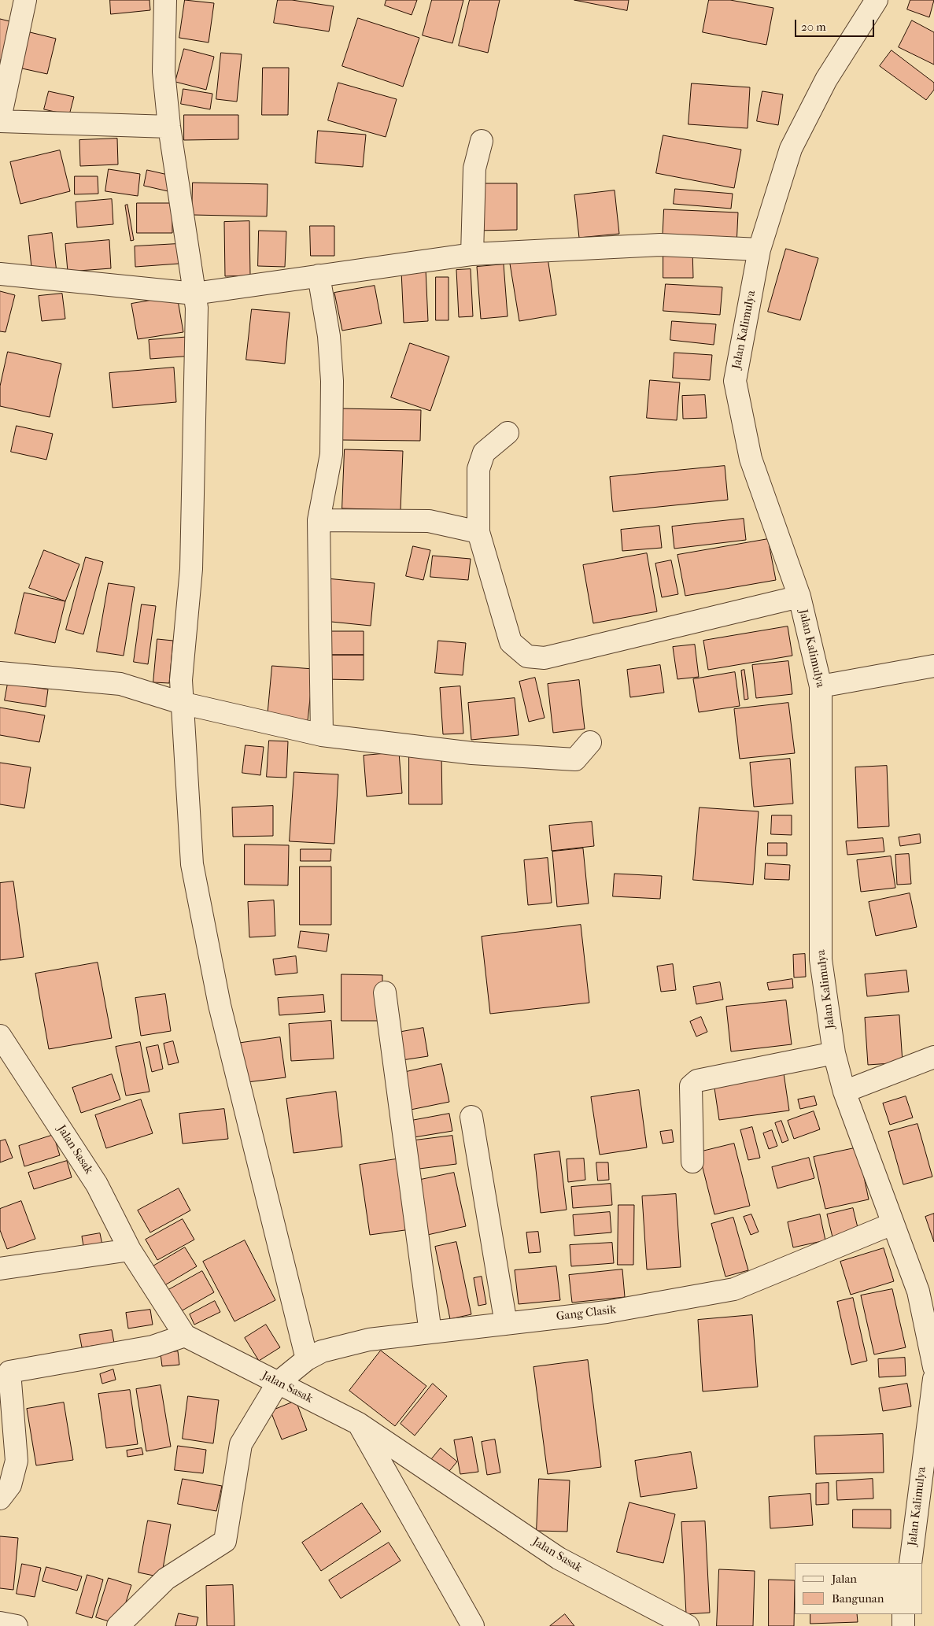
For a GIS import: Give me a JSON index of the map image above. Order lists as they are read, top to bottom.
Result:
{
  "streets": {
    "street": ["Jalan Kalimulya", "Jalan Sasak", "Gang Clasik"]
  },
  "crossings": [
    ["Jalan Kalimulya", "Gang Clasik"],
    ["Jalan Sasak", "Gang Clasik"]
  ],
  "legend": ["Jalan", "Bangunan"],
  "scale_bar": "20 m"
}
